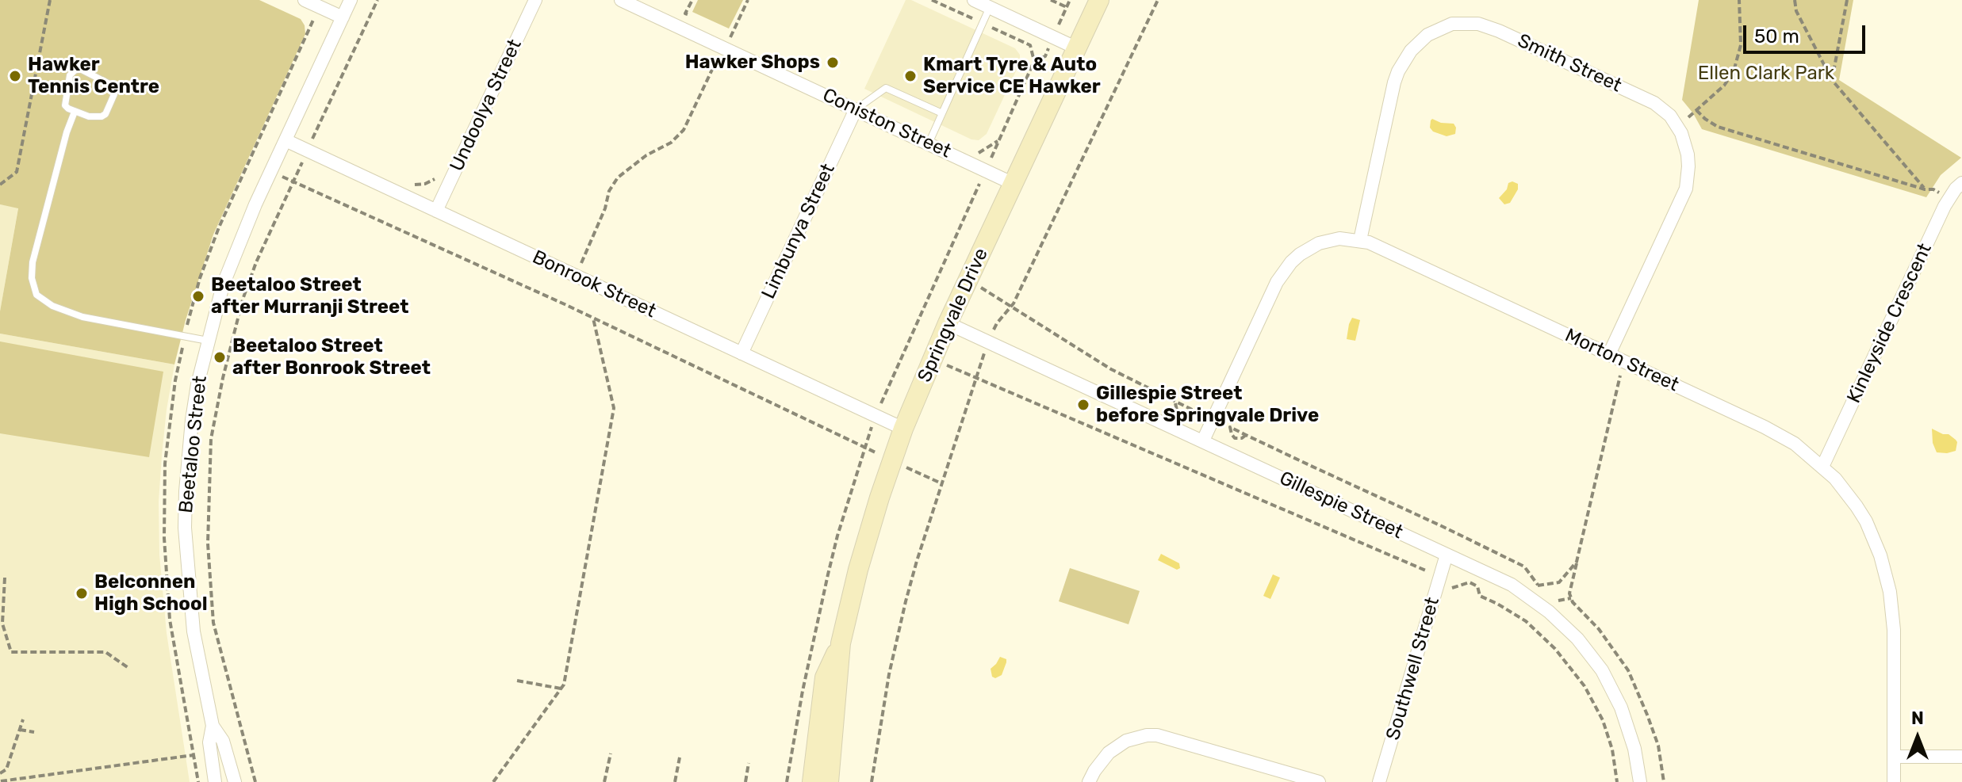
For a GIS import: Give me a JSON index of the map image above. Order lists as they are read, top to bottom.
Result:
{
  "streets": {
    "main road": ["Springvale Drive"],
    "street": [
      "Smith Street",
      "Undoolya Street",
      "Coniston Street",
      "Limbunya Street",
      "Bonrook Street",
      "Kinleyside Crescent",
      "Morton Street",
      "Beetaloo Street",
      "Gillespie Street",
      "Southwell Street"
    ]
  },
  "crossings": [
    ["Smith Street", "Morton Street"],
    ["Undoolya Street", "Bonrook Street"],
    ["Coniston Street", "Limbunya Street"],
    ["Coniston Street", "Springvale Drive"],
    ["Limbunya Street", "Bonrook Street"],
    ["Bonrook Street", "Springvale Drive"],
    ["Bonrook Street", "Beetaloo Street"],
    ["Springvale Drive", "Gillespie Street"],
    ["Kinleyside Crescent", "Morton Street"],
    ["Morton Street", "Gillespie Street"],
    ["Gillespie Street", "Southwell Street"]
  ],
  "parks": ["Ellen Clark Park"],
  "places": [
    "Hawker Shops",
    "Hawker Tennis Centre",
    "Kmart Tyre & Auto Service CE Hawker",
    "Beetaloo Street after Murranji Street",
    "Beetaloo Street after Bonrook Street",
    "Gillespie Street before Springvale Drive",
    "Belconnen High School"
  ],
  "scale_bar": "50 m",
  "north": "top"
}
